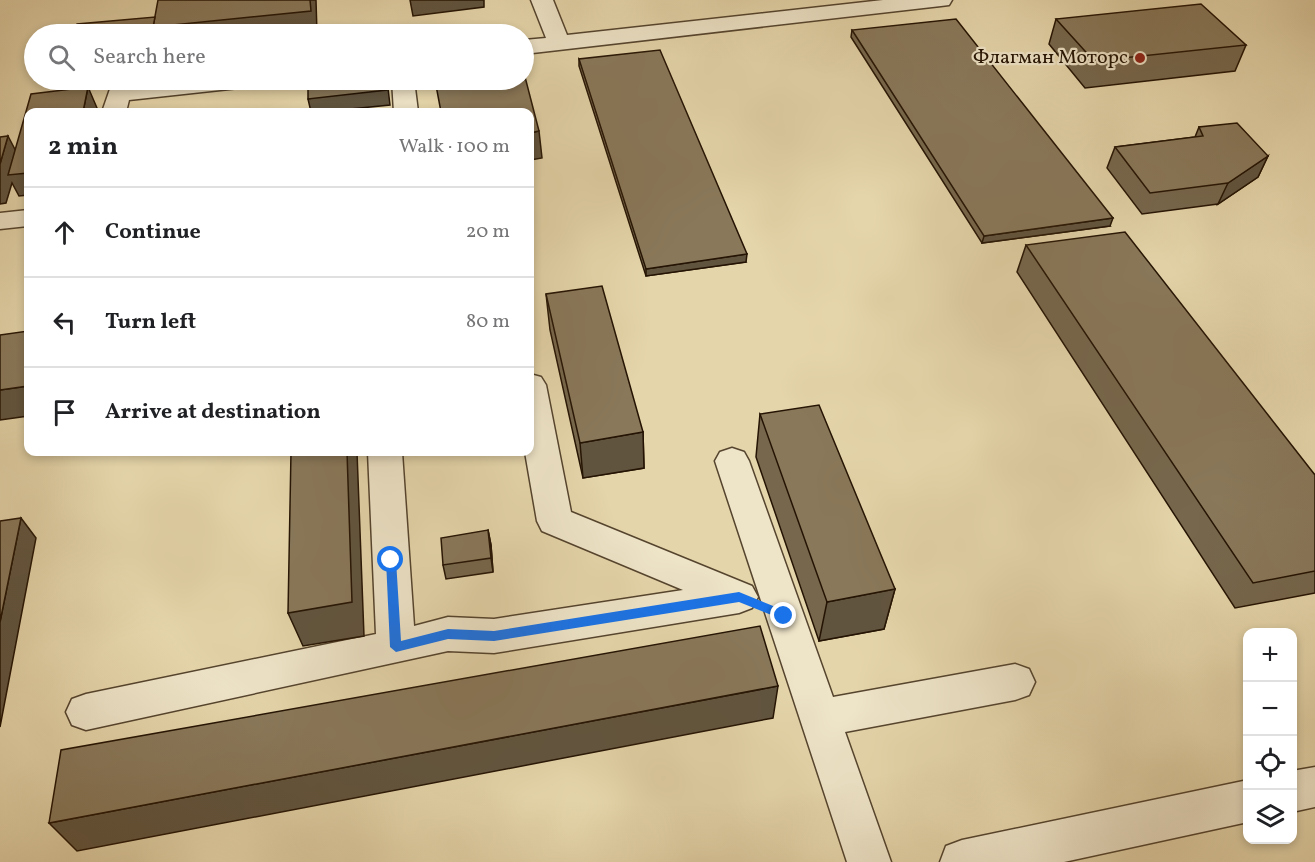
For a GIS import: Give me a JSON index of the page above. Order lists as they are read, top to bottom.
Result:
{
  "places": ["Флагман Моторс"],
  "page": {
    "search": "Search here",
    "heading": ["2 min", "Walk · 100 m"],
    "list": [
      ["Continue", "20 m"],
      ["Turn left", "80 m"],
      "Arrive at destination"
    ],
    "map_buttons": ["+", "−"]
  }
}
